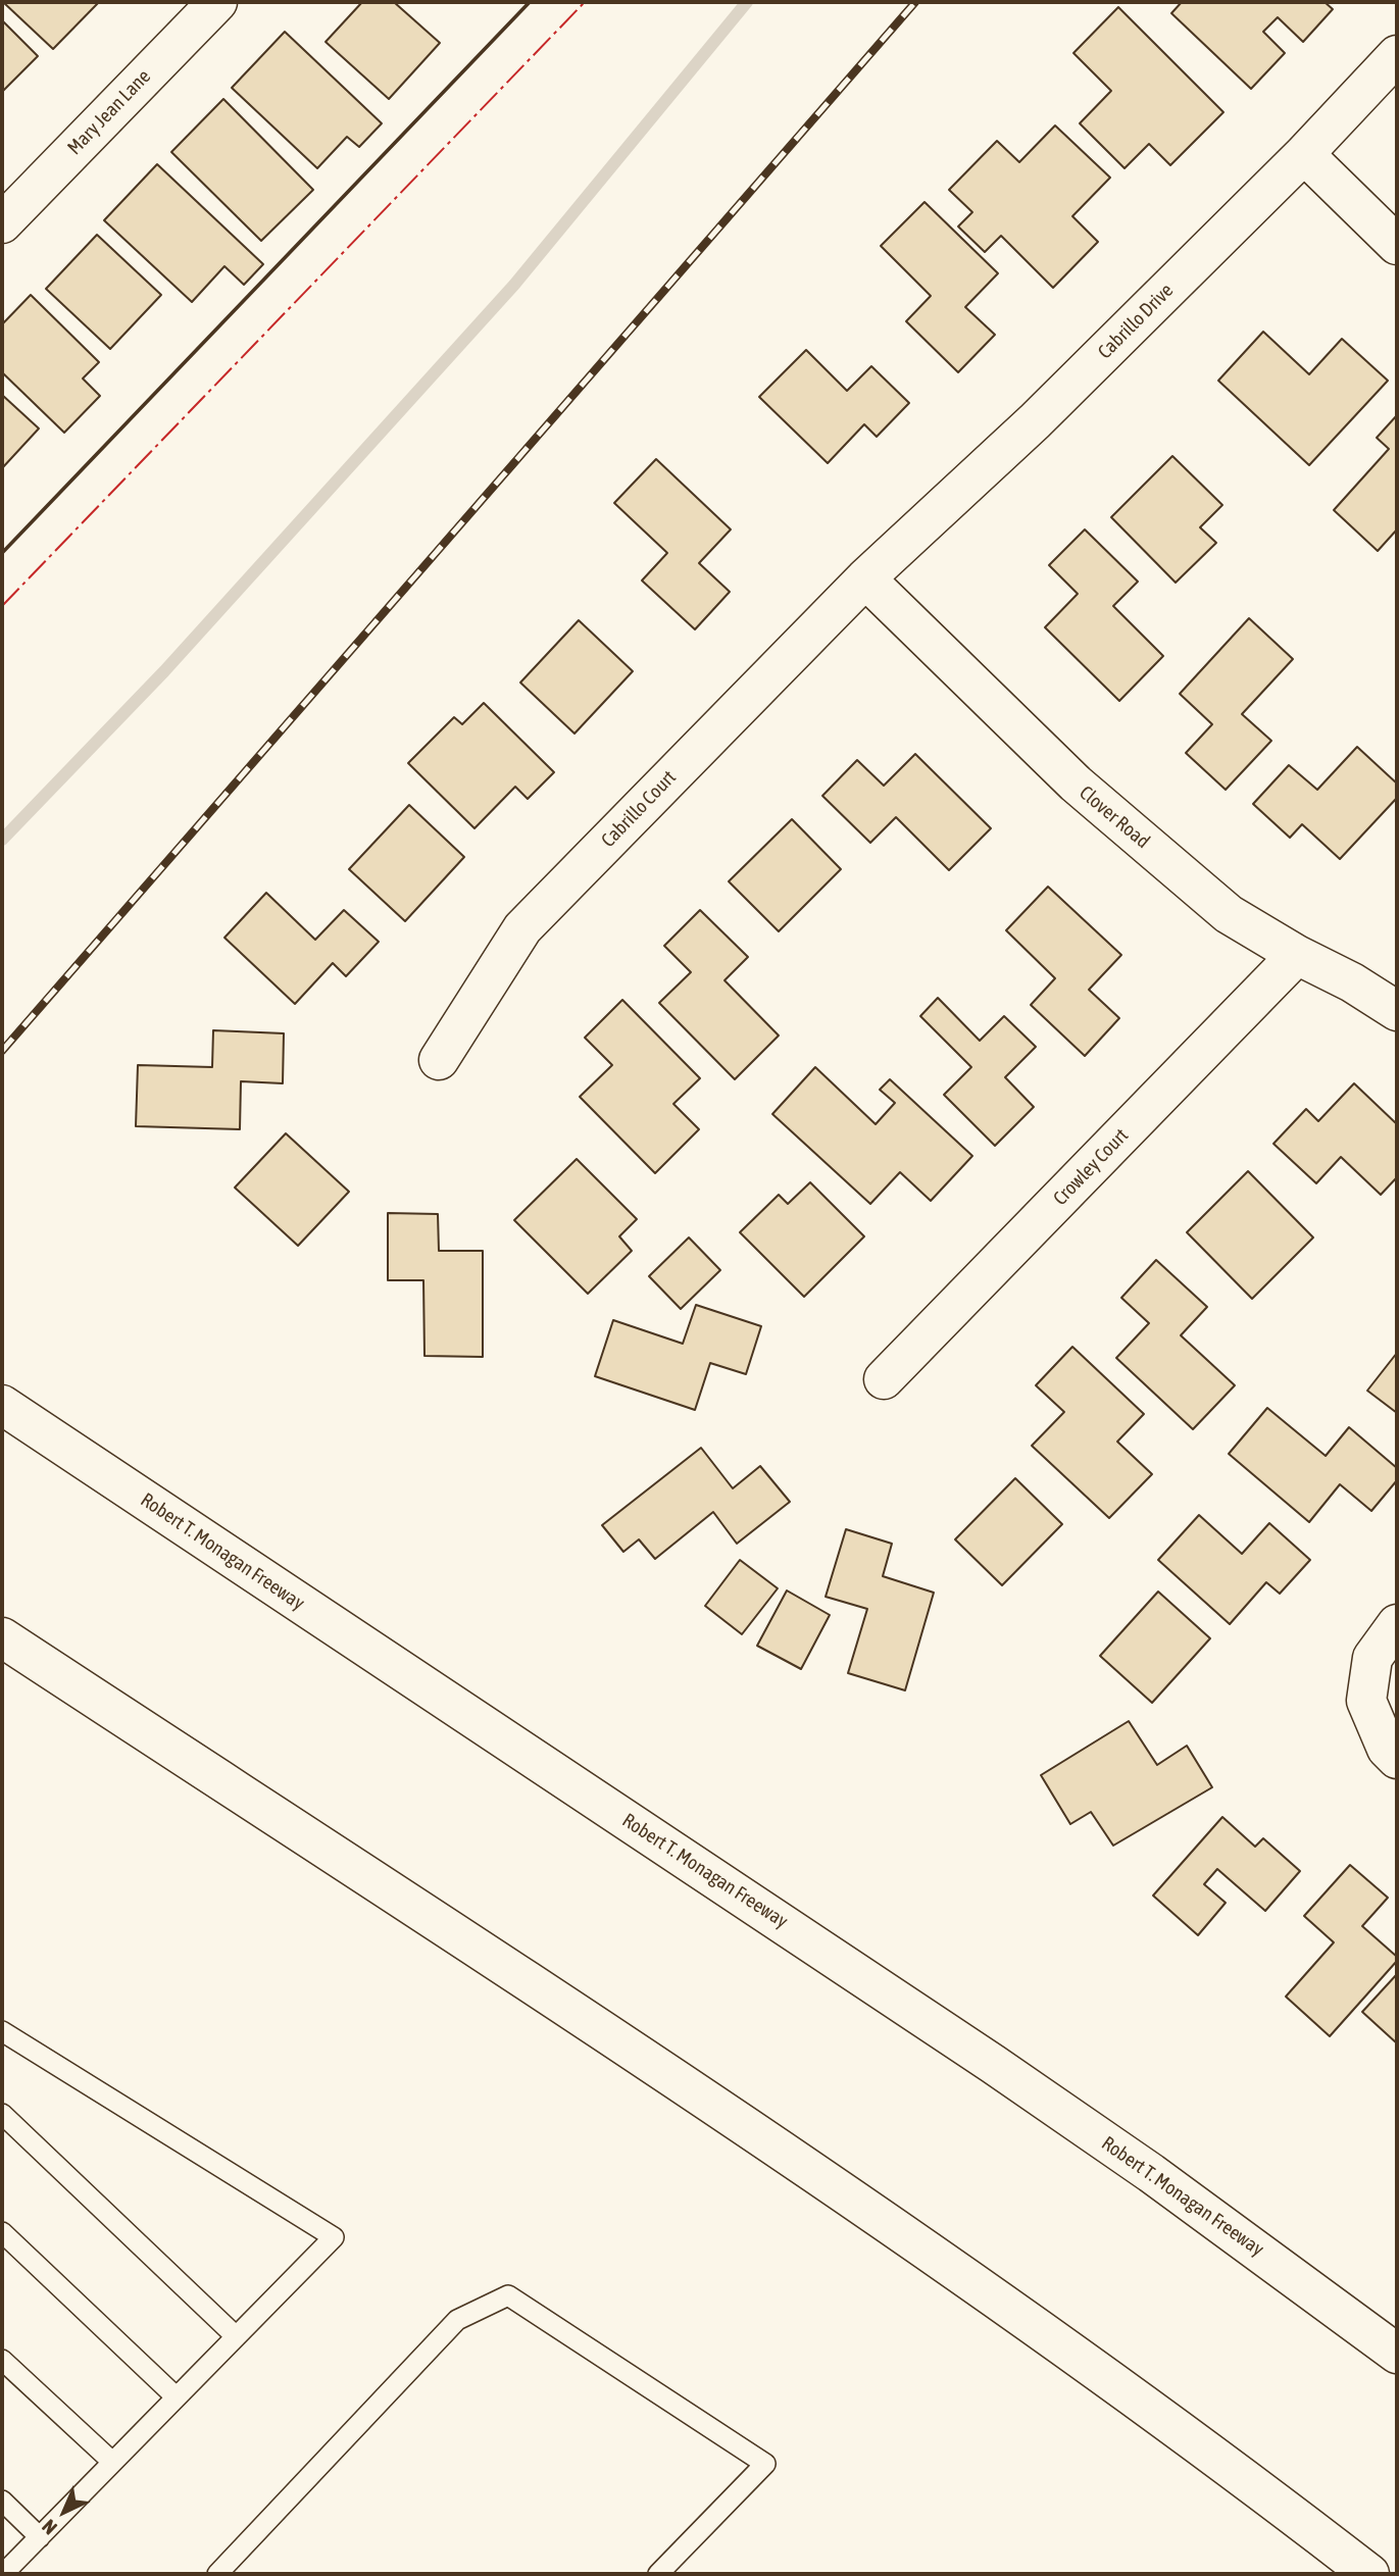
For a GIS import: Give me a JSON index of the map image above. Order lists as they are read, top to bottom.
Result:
{
  "streets": {
    "main road": [
      "Mary Jean Lane",
      "Cabrillo Drive",
      "Cabrillo Court",
      "Clover Road",
      "Crowley Court",
      "Robert T. Monagan Freeway"
    ]
  },
  "crossings": [
    ["Cabrillo Drive", "Cabrillo Court"],
    ["Cabrillo Drive", "Clover Road"],
    ["Cabrillo Court", "Clover Road"],
    ["Clover Road", "Crowley Court"]
  ],
  "north": "bottom left"
}
